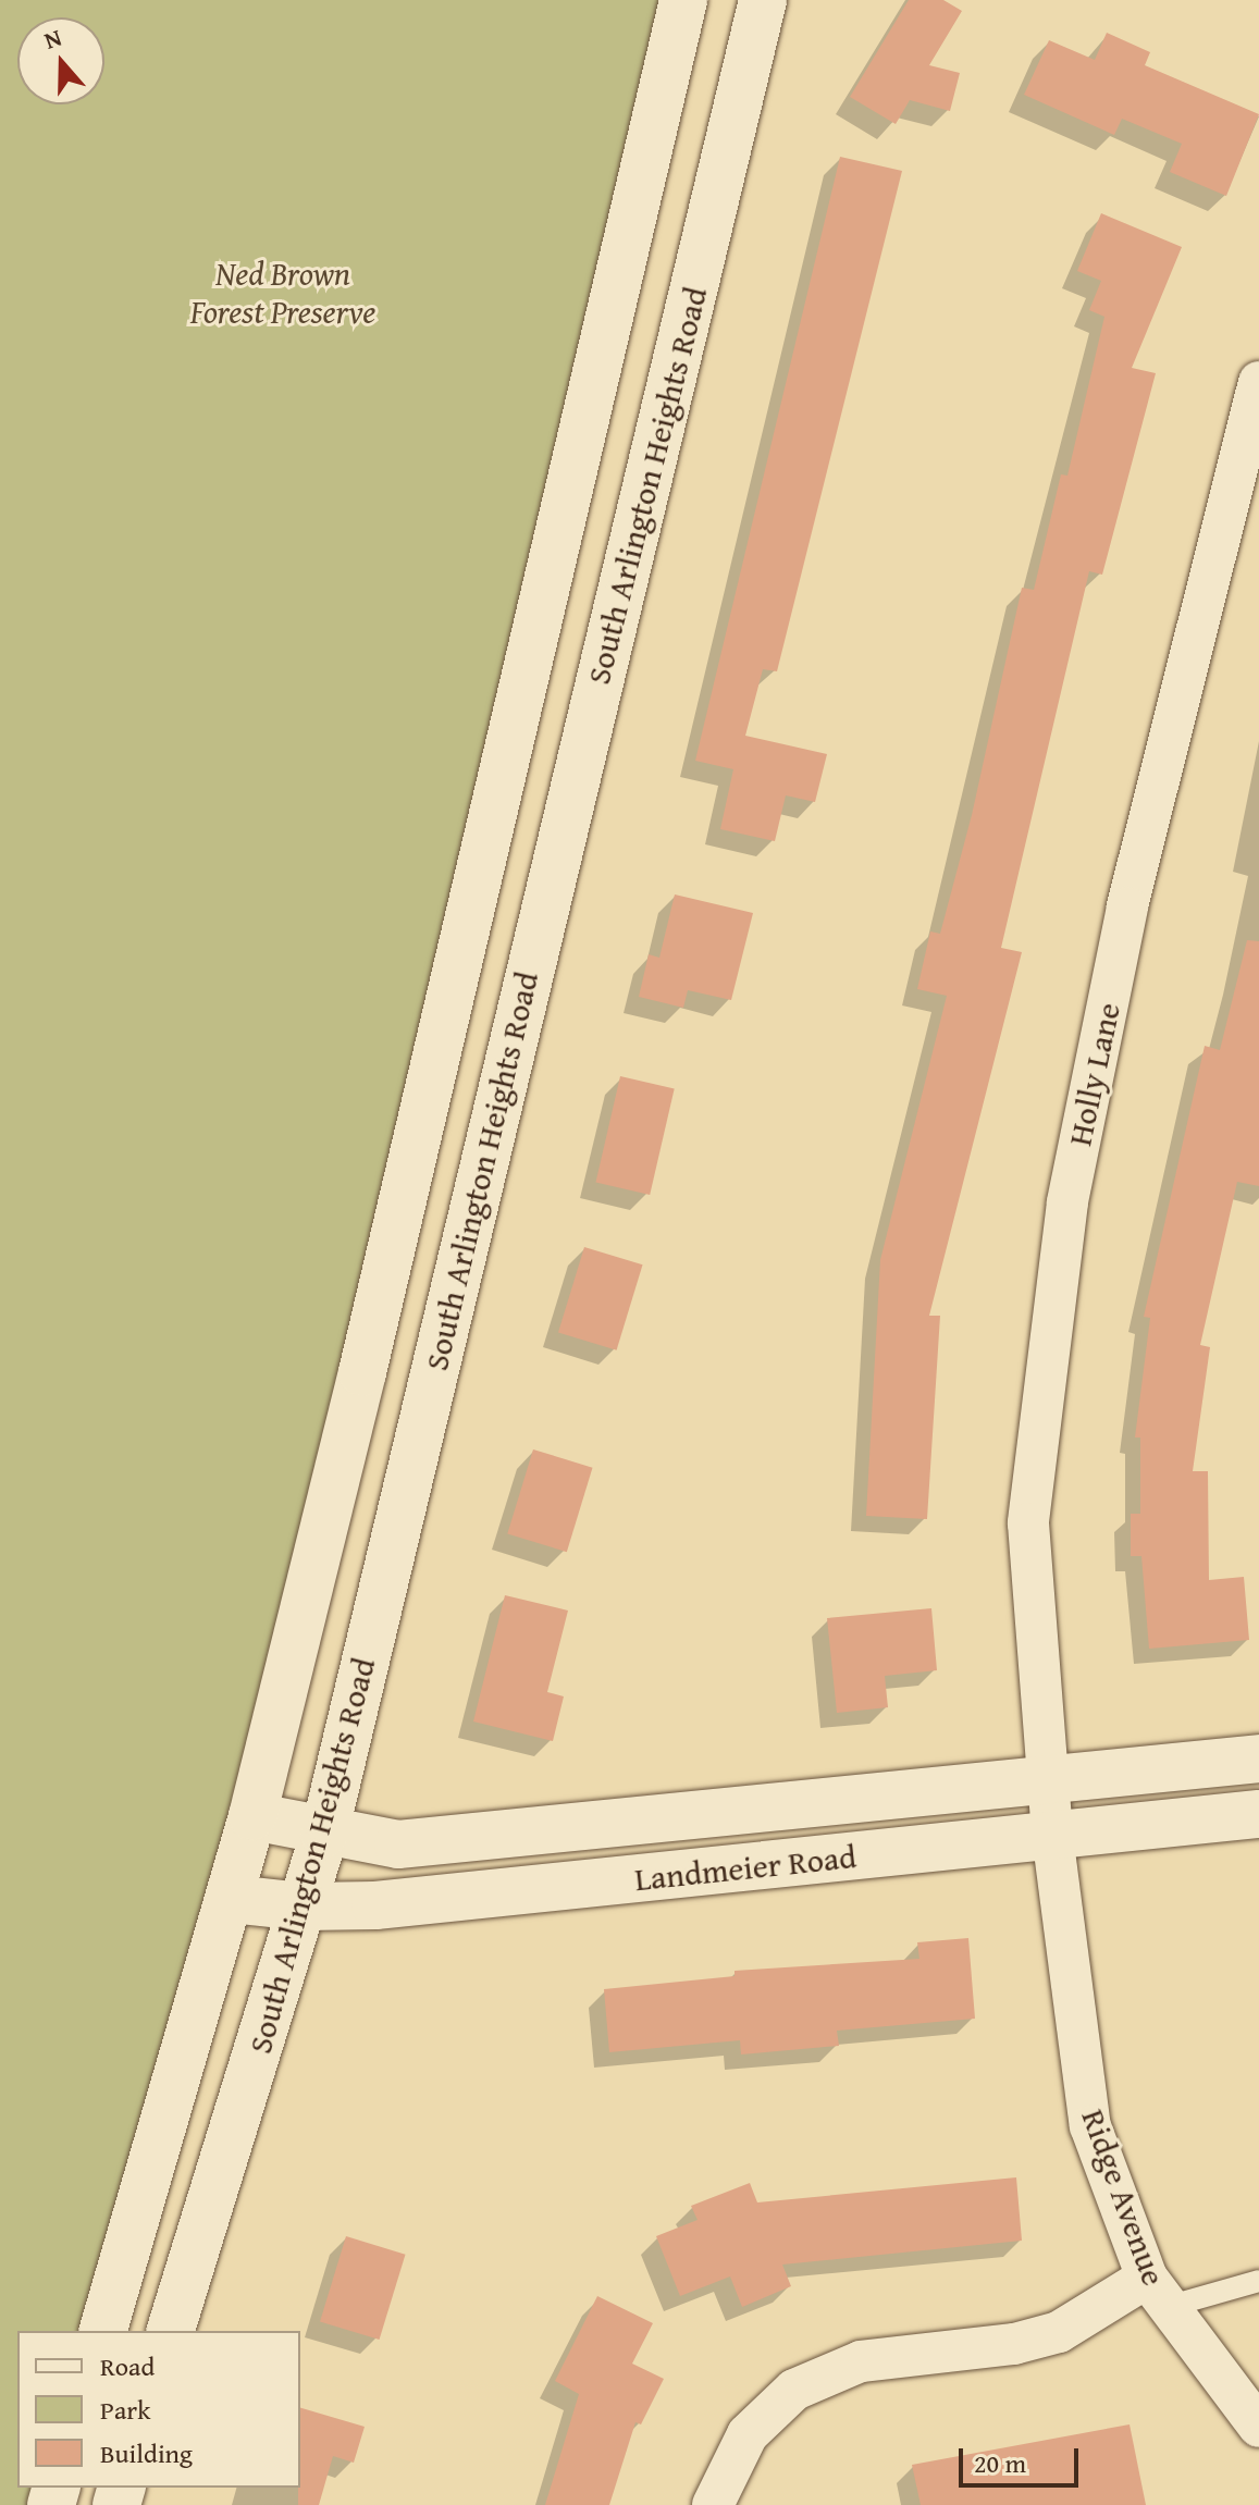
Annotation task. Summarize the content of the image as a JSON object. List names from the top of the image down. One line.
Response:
{"streets":{"main road":["South Arlington Heights Road","Landmeier Road"],"street":["Holly Lane","Ridge Avenue"]},"crossings":[["South Arlington Heights Road","Landmeier Road"],["Holly Lane","Landmeier Road"],["Holly Lane","Ridge Avenue"],["Landmeier Road","Ridge Avenue"]],"parks":["Ned Brown Forest Preserve"],"legend":["Road","Park","Building"],"scale_bar":"20 m","north":"top"}
